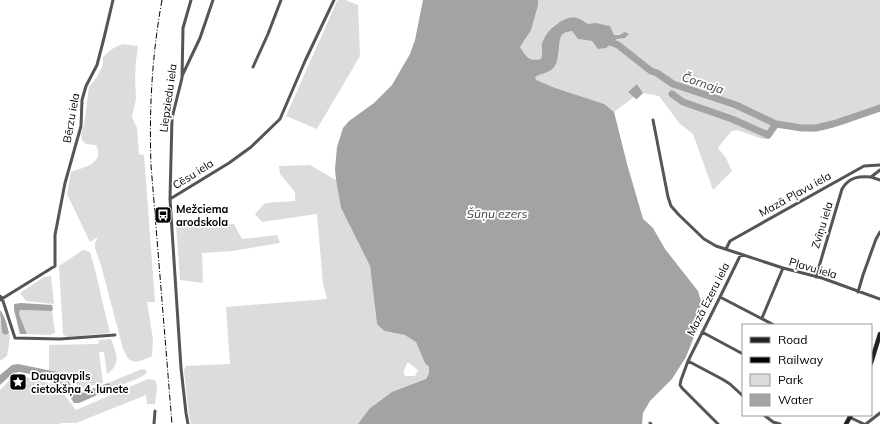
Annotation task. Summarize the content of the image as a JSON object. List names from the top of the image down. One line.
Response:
{"streets":{"street":["Liepziedu iela","Bērzu iela","Cēsu iela","Mazā Pļavu iela","Zvīņu iela","Pļavu iela","Mazā Ezeru iela"]},"crossings":[["Liepziedu iela","Cēsu iela"],["Mazā Pļavu iela","Mazā Ezeru iela"],["Zvīņu iela","Pļavu iela"],["Pļavu iela","Mazā Ezeru iela"]],"water":["Čornaja","Šūņu ezers"],"places":{"bus stop":["Mežciema arodskola"],"place":["Daugavpils cietokšņa 4. lunete"]},"legend":["Road","Railway","Park","Water"]}
